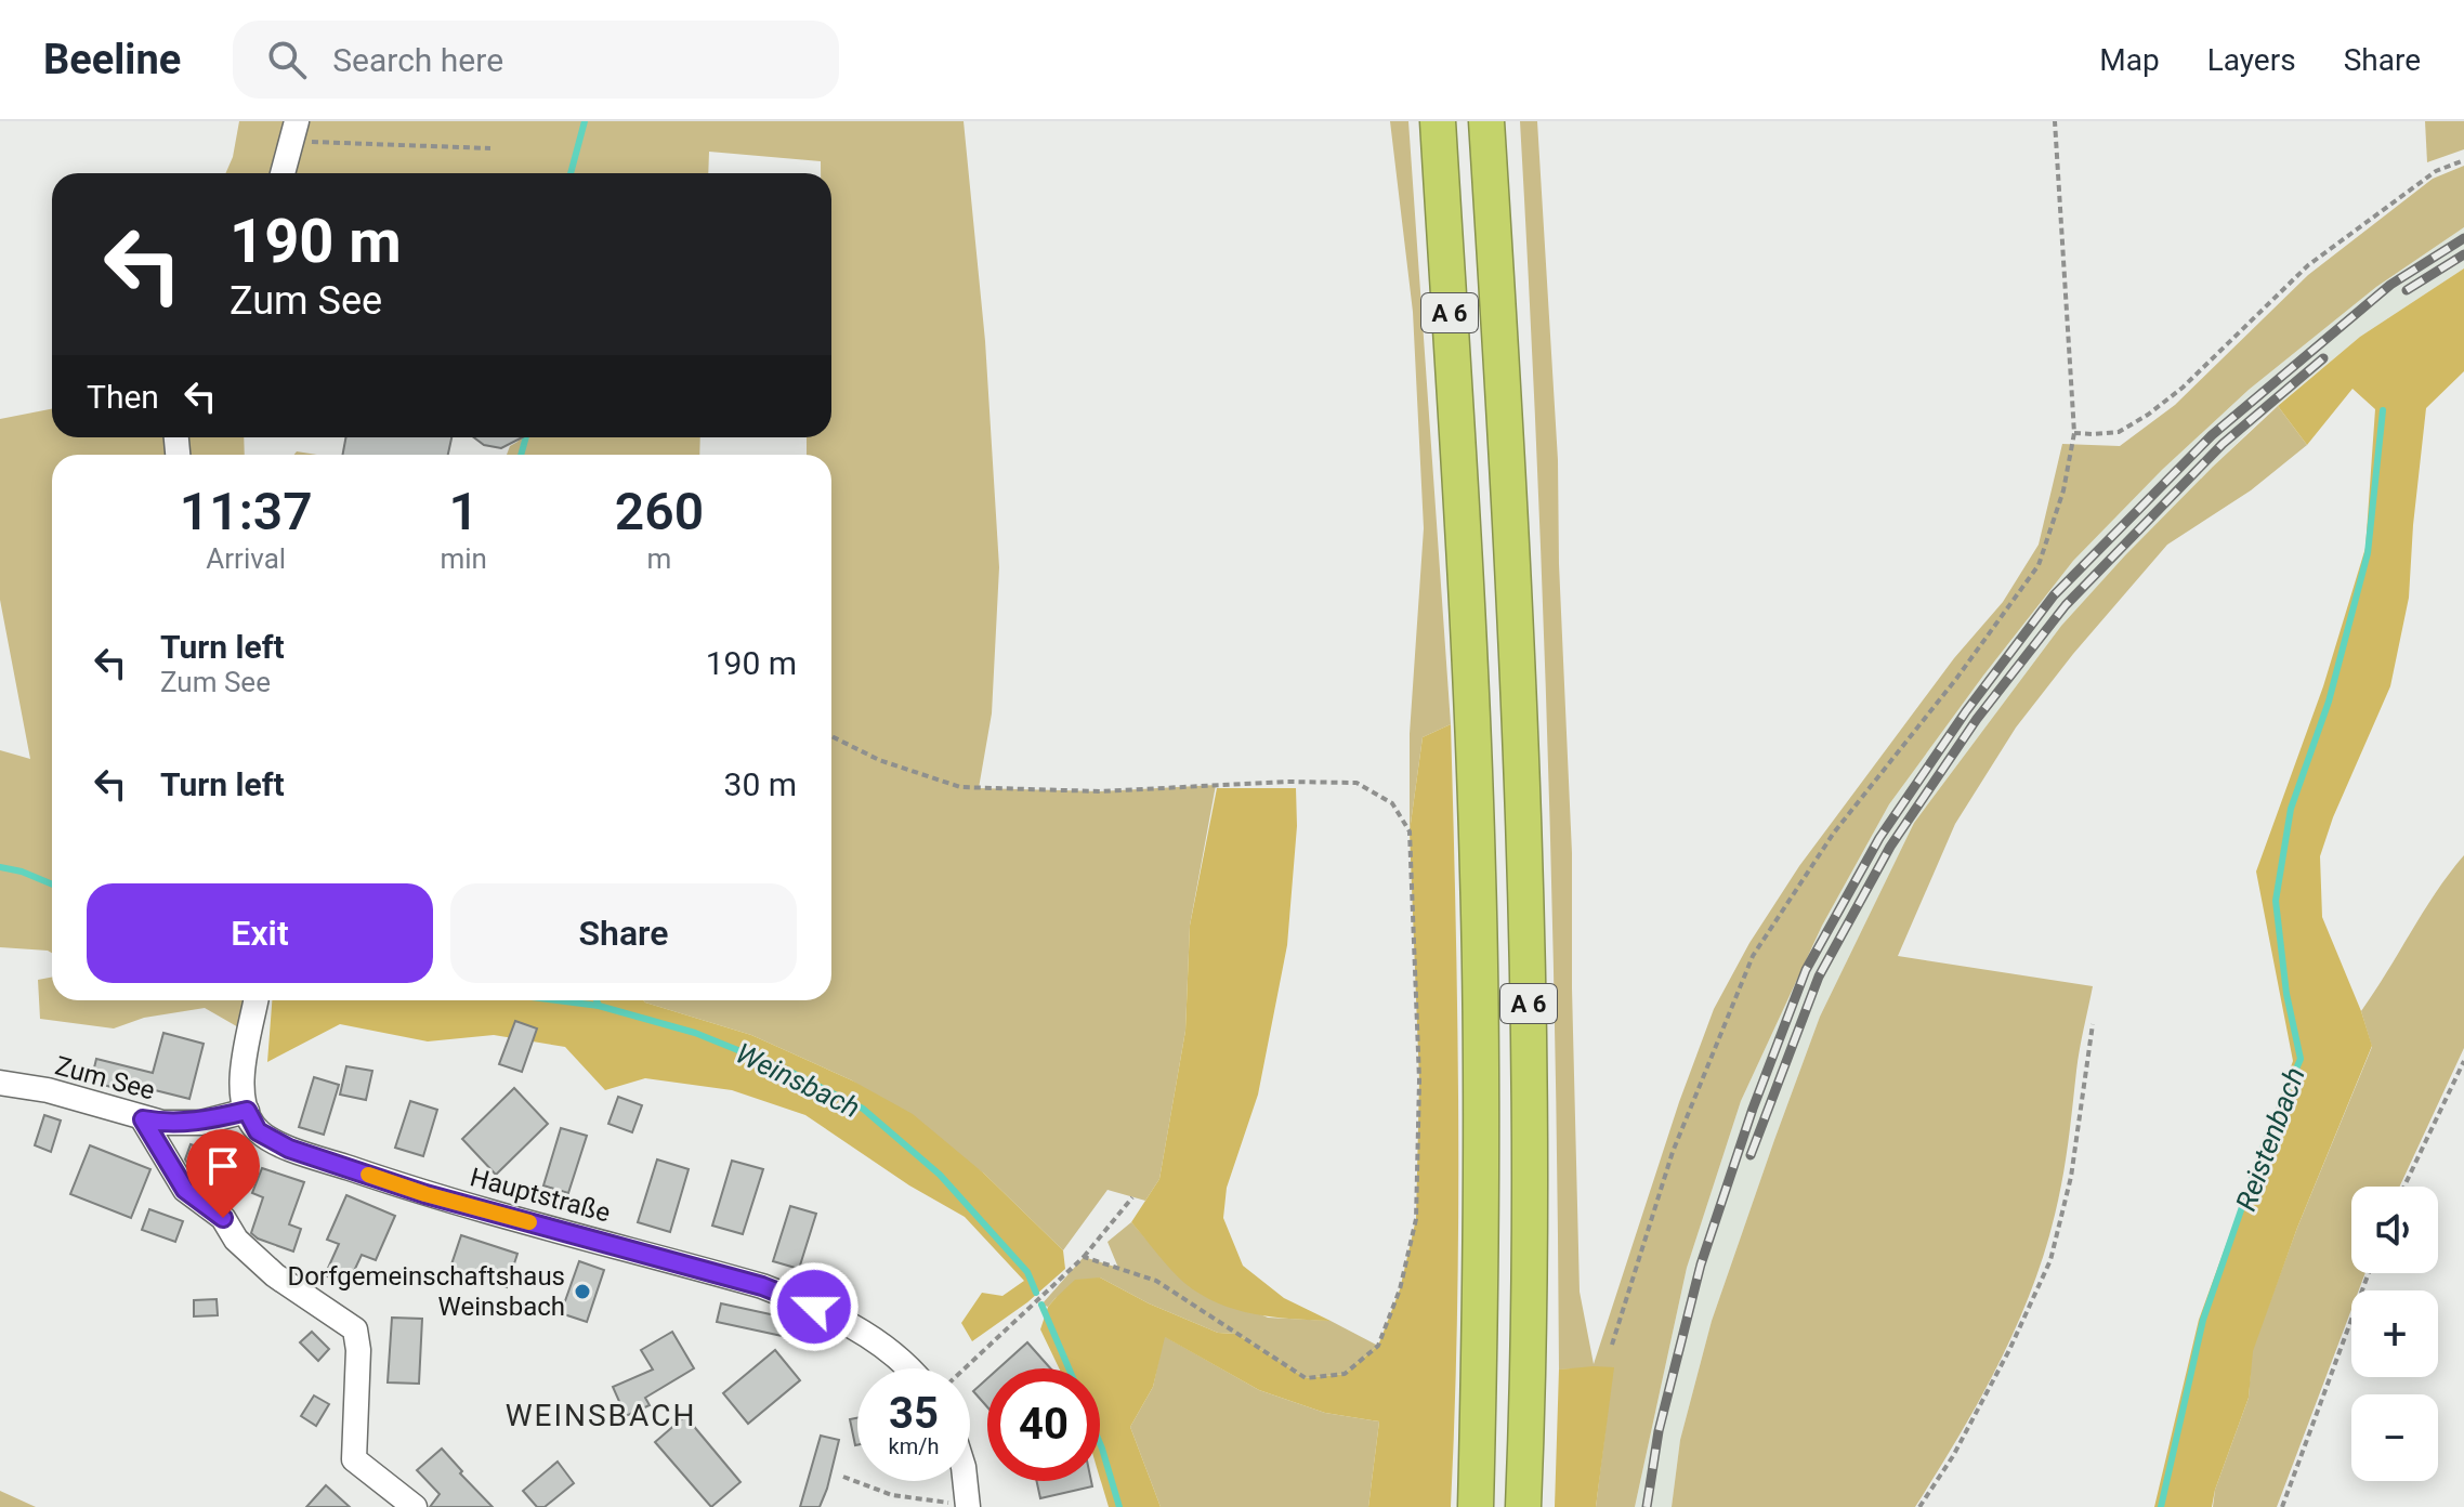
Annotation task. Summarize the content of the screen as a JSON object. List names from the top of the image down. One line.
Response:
{"streets":{"highway":["A 6"],"street":["Zum See","Hauptstraße"]},"crossings":[["Zum See","Hauptstraße"]],"districts":["WEINSBACH"],"water":["Weinsbach","Reistenbach"],"places":["Dorfgemeinschaftshaus Weinsbach"],"page":{"header":"Beeline","search":"Search here","nav":["Map","Layers","Share"],"turn":["190 m","Zum See"],"then":"Then","eta":["11:37","Arrival","1","min","260","m"],"list":[{"name":"Turn left","note":"Zum See","value":"190 m"},{"name":"Turn left","value":"30 m"}],"buttons":["Exit","Share"],"map_buttons":["+","−"],"speed":"35 km/h","limit":"40"}}
